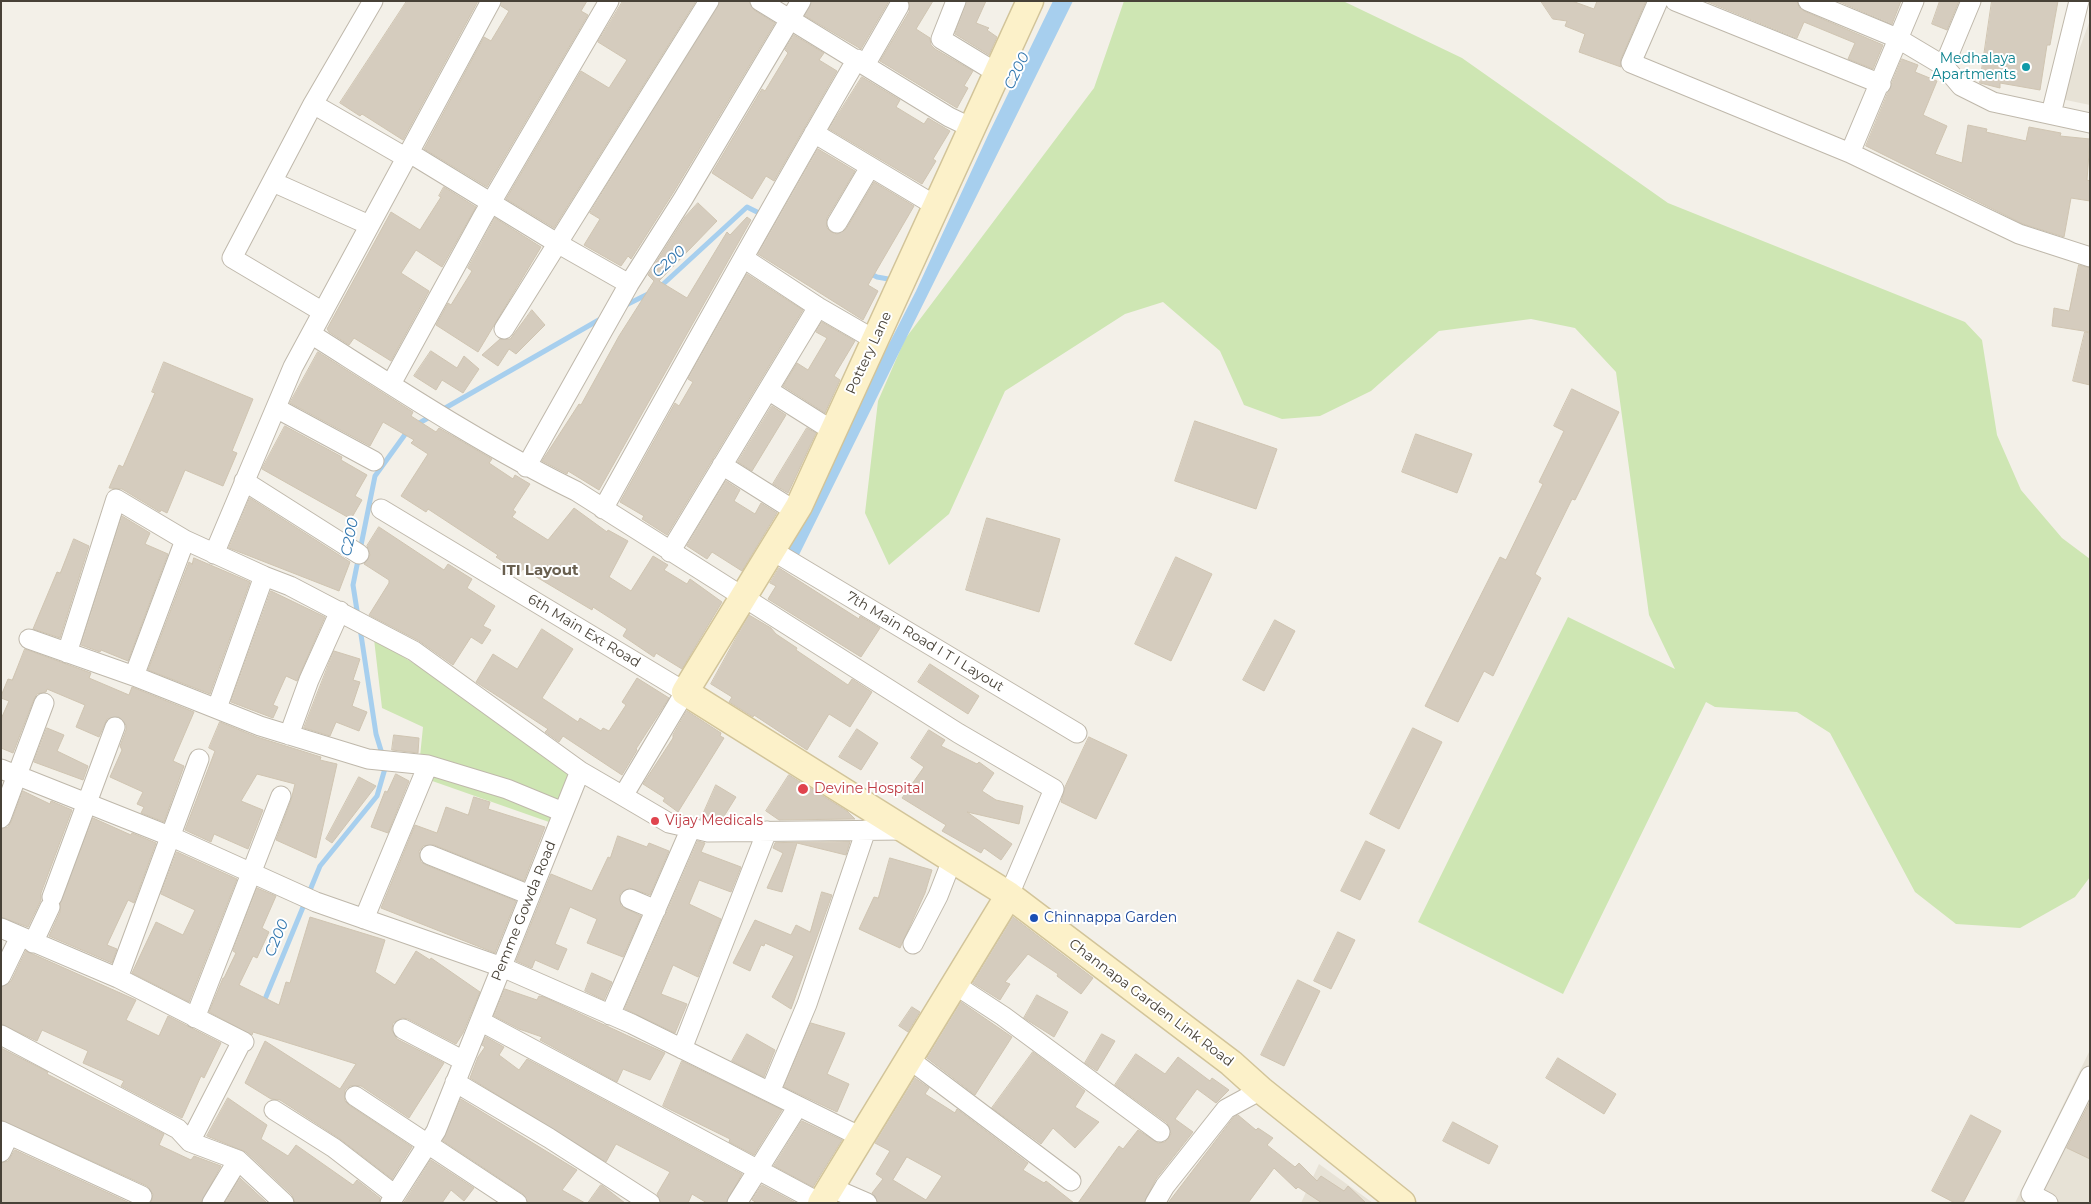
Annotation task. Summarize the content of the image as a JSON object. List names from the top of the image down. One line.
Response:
{"streets":{"street":["Pottery Lane","6th Main Ext Road","7th Main Road I T I Layout","Pemme Gowda Road","Channapa Garden Link Road"]},"crossings":[["Pottery Lane","6th Main Ext Road"],["Pottery Lane","7th Main Road I T I Layout"],["Pottery Lane","Channapa Garden Link Road"],["6th Main Ext Road","Channapa Garden Link Road"]],"districts":["ITI Layout"],"water":["C200"],"places":["Medhalaya Apartments","Devine Hospital","Vijay Medicals","Chinnappa Garden"]}
